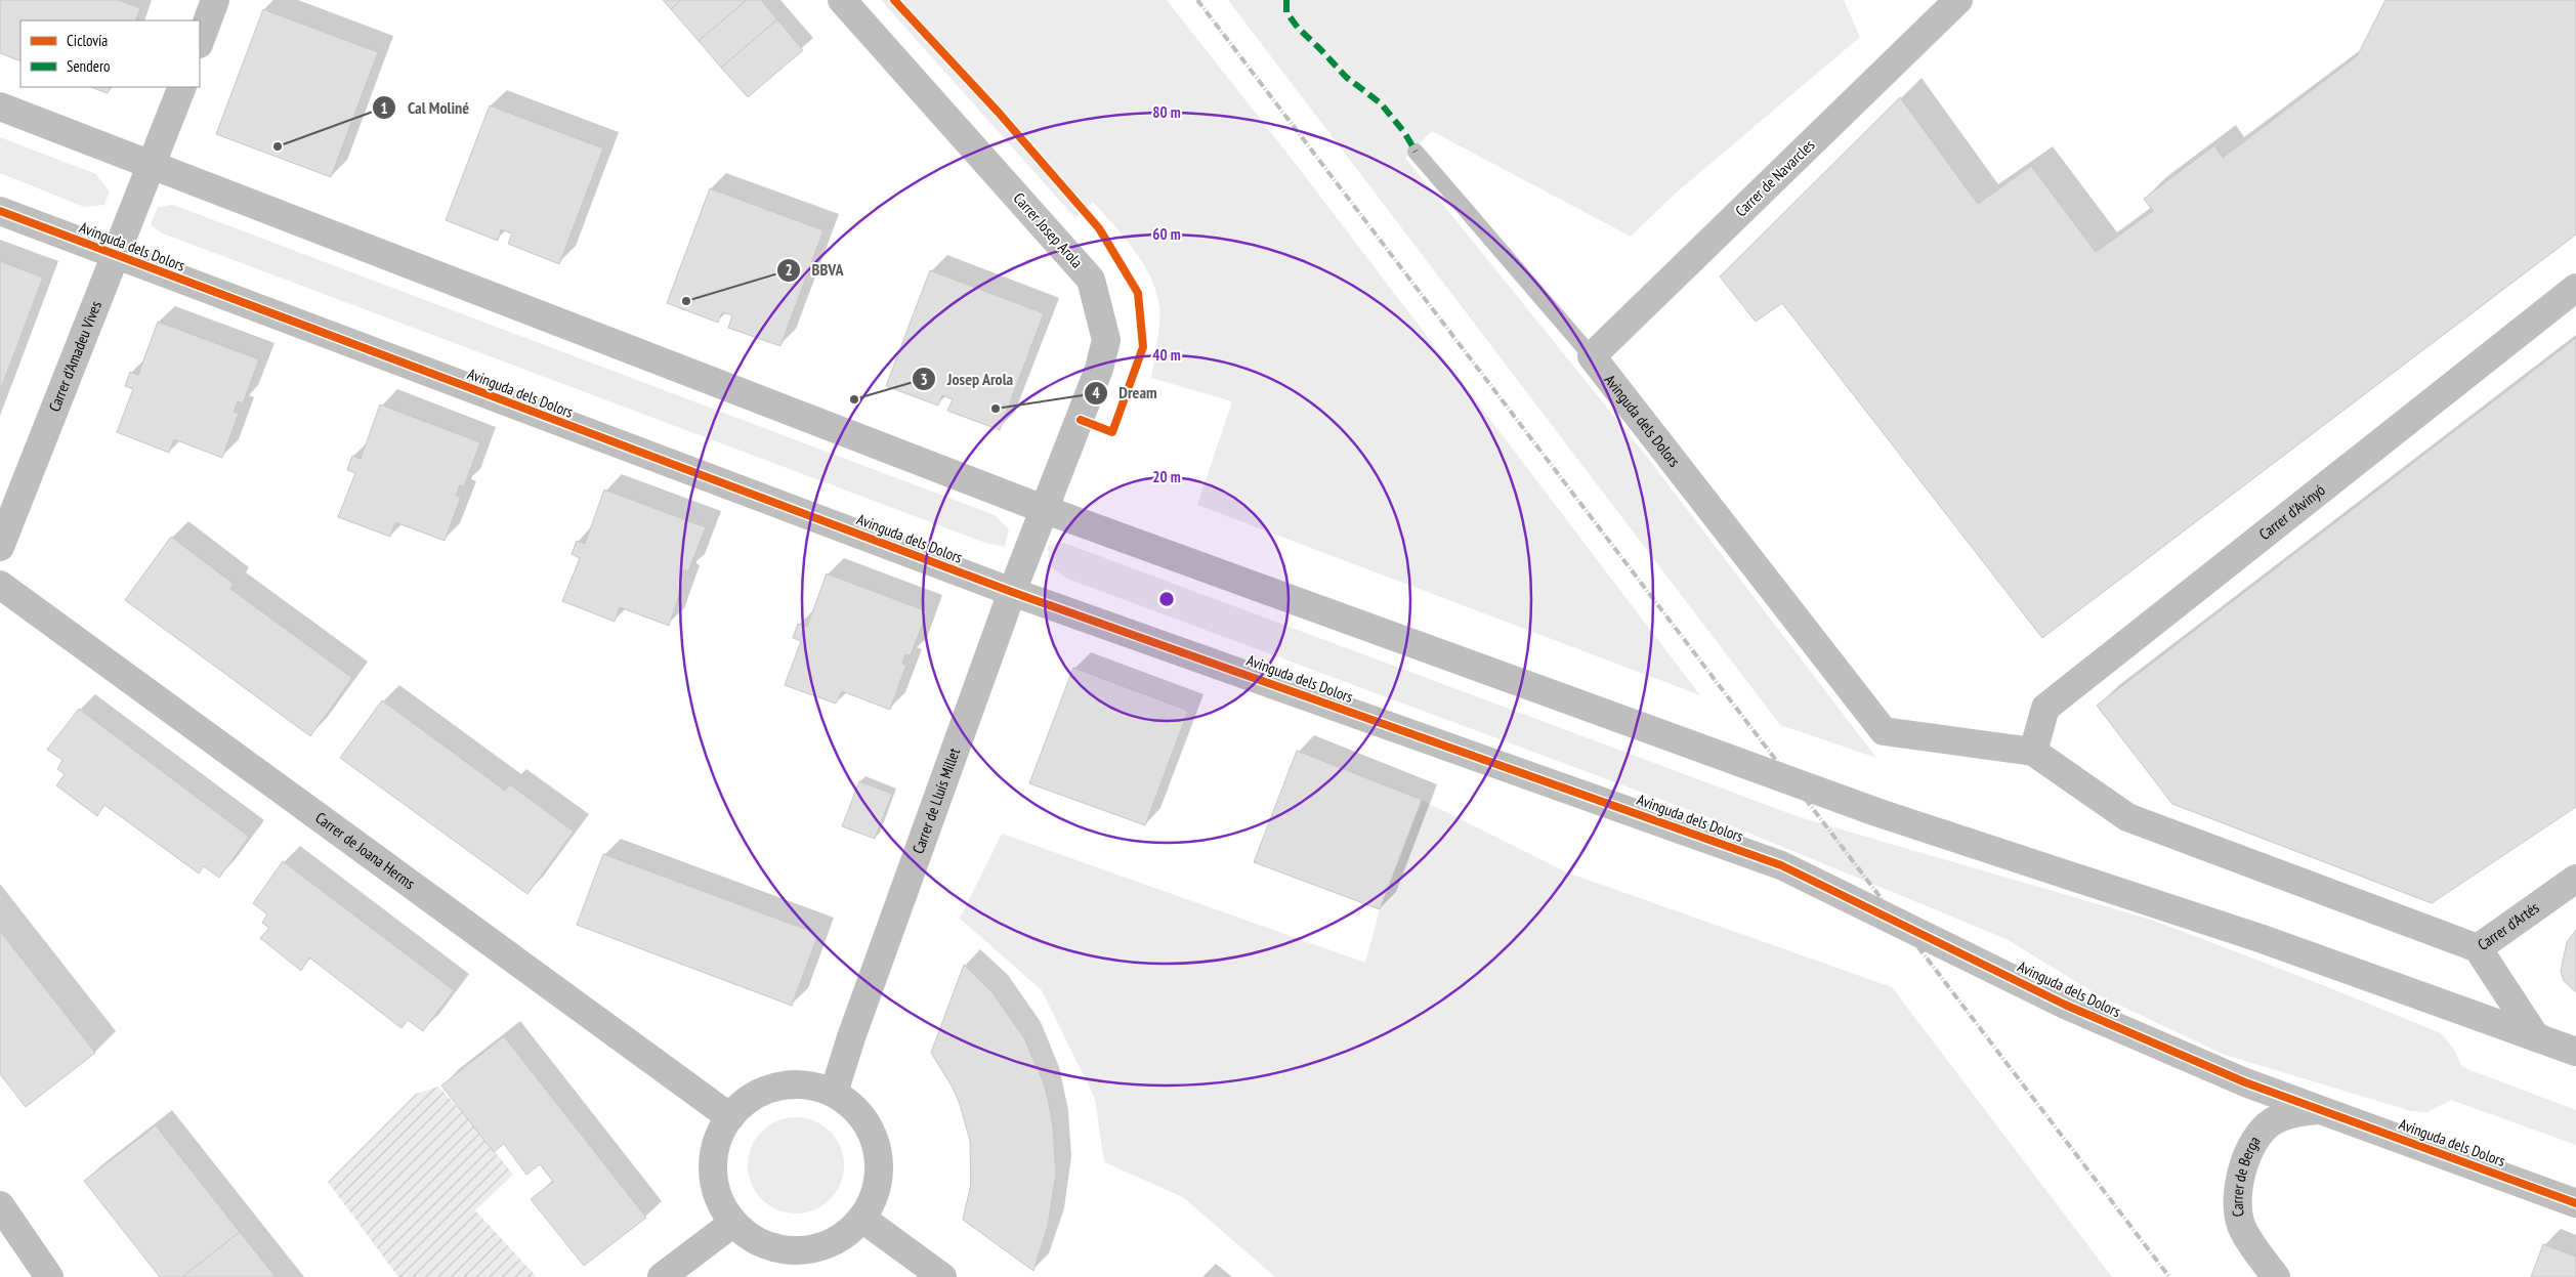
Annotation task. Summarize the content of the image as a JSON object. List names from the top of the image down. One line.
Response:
{"streets":{"street":["Carrer de Navarcles","Carrer Josep Arola","Avinguda dels Dolors","Carrer d'Amadeu Vives","Carrer d'Avinyó","Carrer de Lluís Millet","Carrer de Joana Herms","Carrer d'Artés","Carrer de Berga"]},"crossings":[["Carrer de Navarcles","Avinguda dels Dolors"],["Carrer Josep Arola","Carrer de Lluís Millet"],["Avinguda dels Dolors","Carrer d'Amadeu Vives"],["Avinguda dels Dolors","Carrer d'Avinyó"],["Avinguda dels Dolors","Carrer de Lluís Millet"],["Avinguda dels Dolors","Carrer d'Artés"],["Avinguda dels Dolors","Carrer de Berga"],["Carrer de Lluís Millet","Carrer de Joana Herms"]],"places":["Cal Moliné","BBVA","Josep Arola","Dream"],"legend":["Ciclovía","Sendero"],"rings":["80 m","60 m","40 m","20 m"]}
